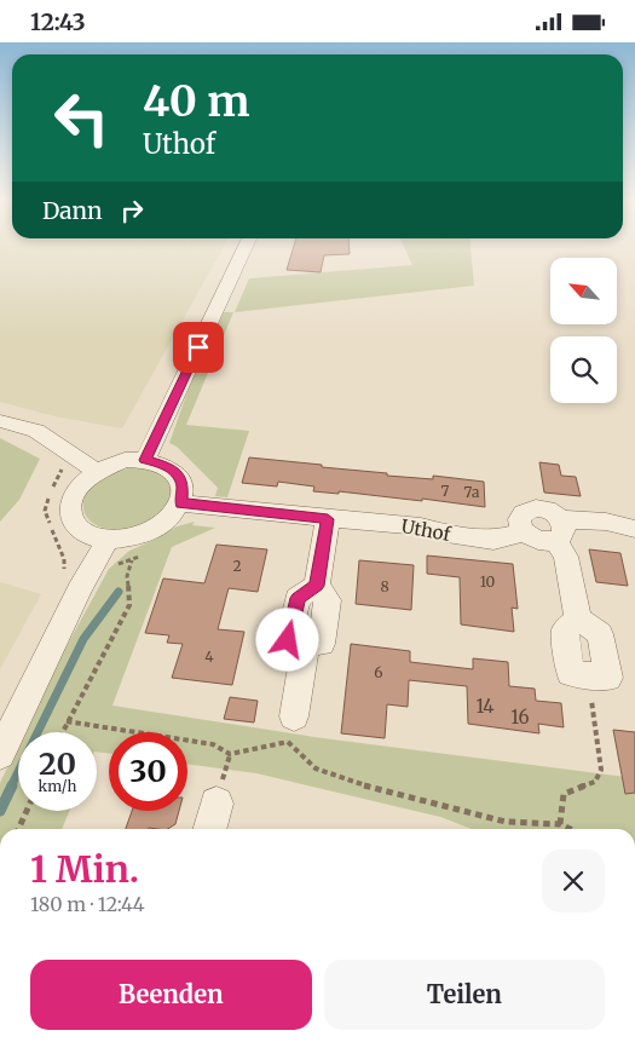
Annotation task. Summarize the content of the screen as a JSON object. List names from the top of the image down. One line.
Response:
{"streets":{"street":["Uthof"]},"house_numbers":["7","7a","2","10","8","4","6","14","16"],"north":"top left","page":{"status":"12:43","turn":["40 m","Uthof"],"then":"Dann","speed":"20 km/h","limit":"30","heading":["1 Min.","180 m · 12:44"],"buttons":["Beenden","Teilen"]}}
